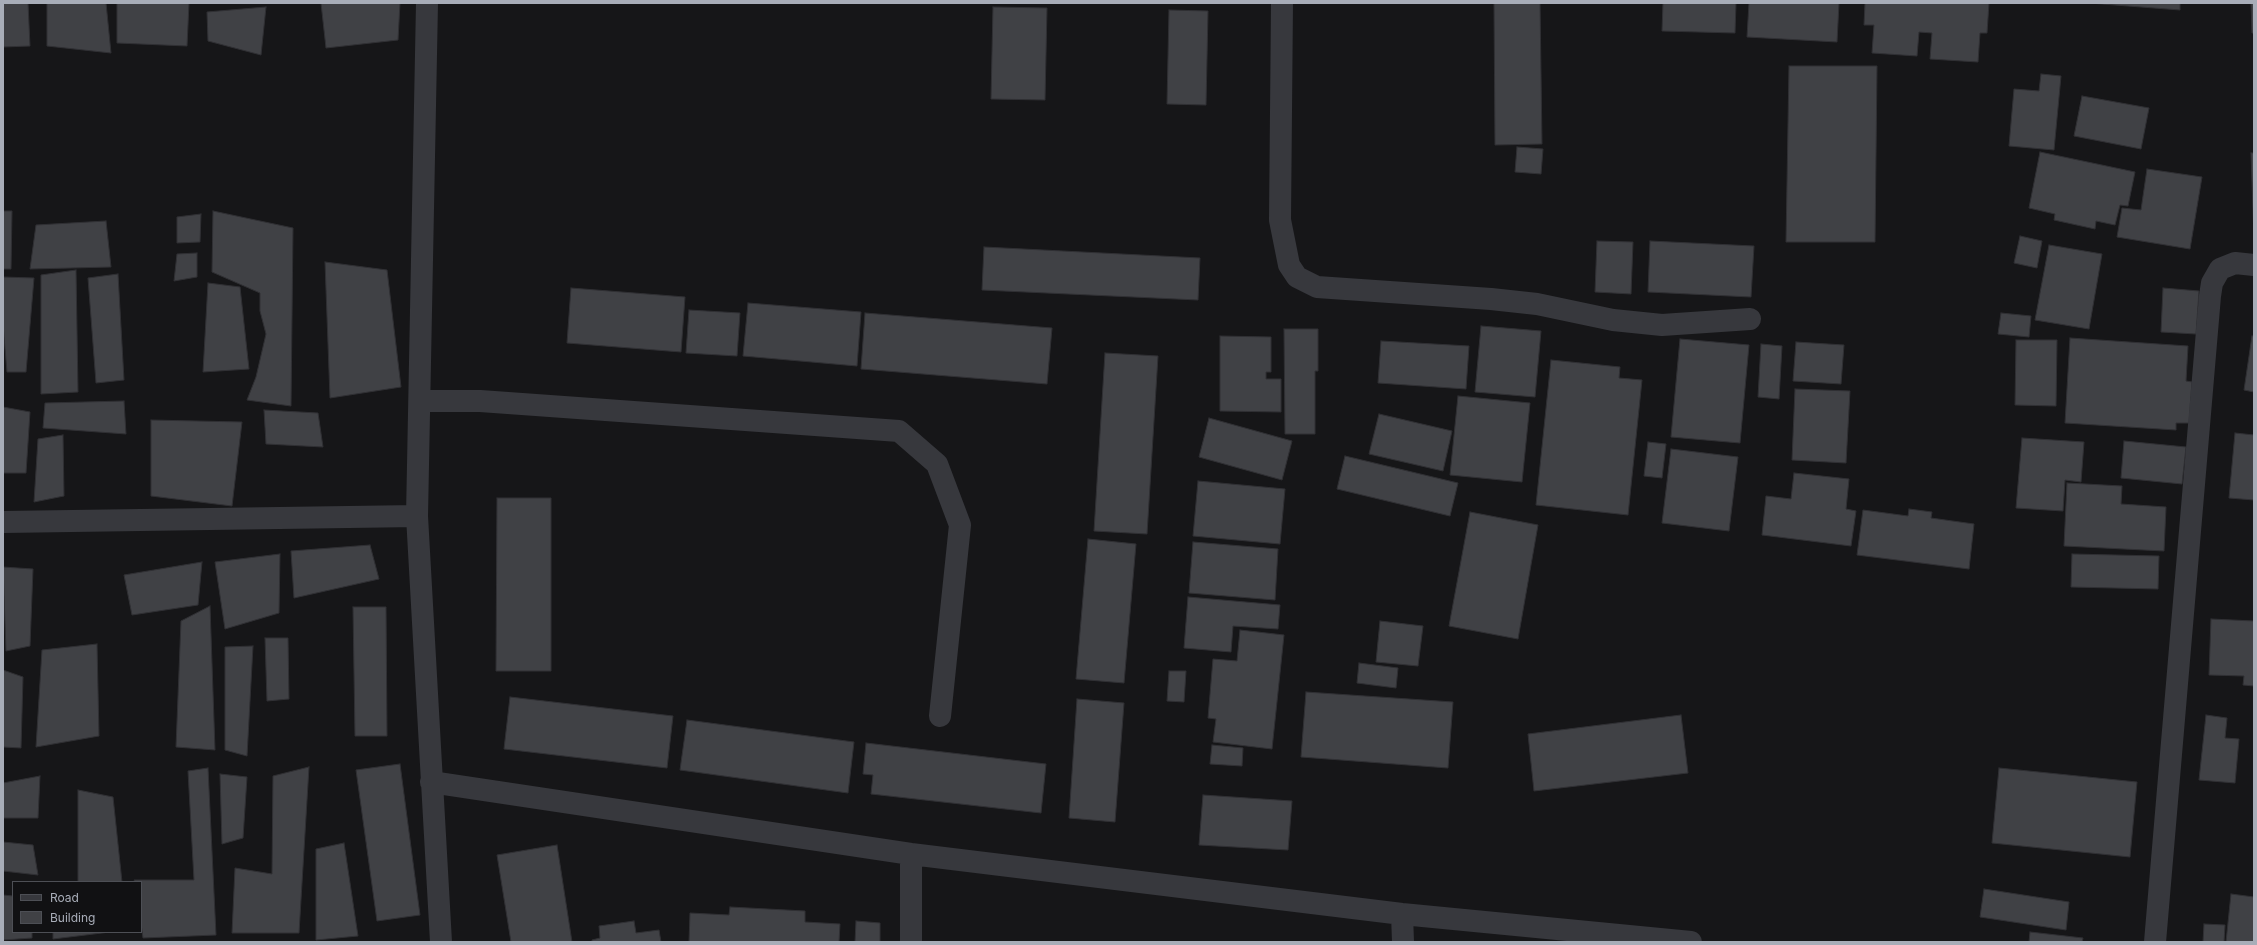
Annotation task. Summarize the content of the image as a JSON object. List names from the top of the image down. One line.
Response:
{"legend":["Road","Building"]}
